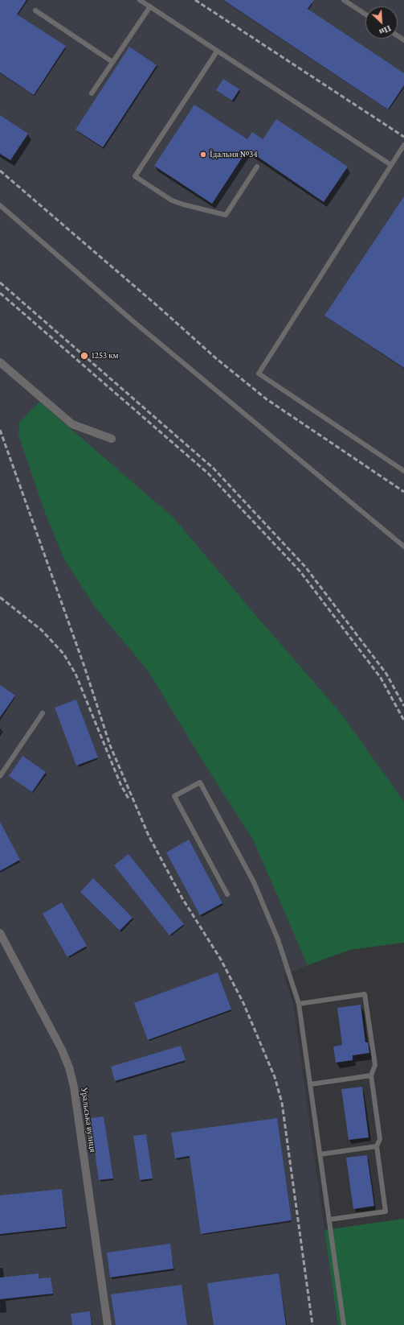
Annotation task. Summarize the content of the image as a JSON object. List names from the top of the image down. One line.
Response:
{"streets":{"street":["Уральська вулиця"]},"places":["Їдальня №34","1253 км"],"north":"bottom right"}
